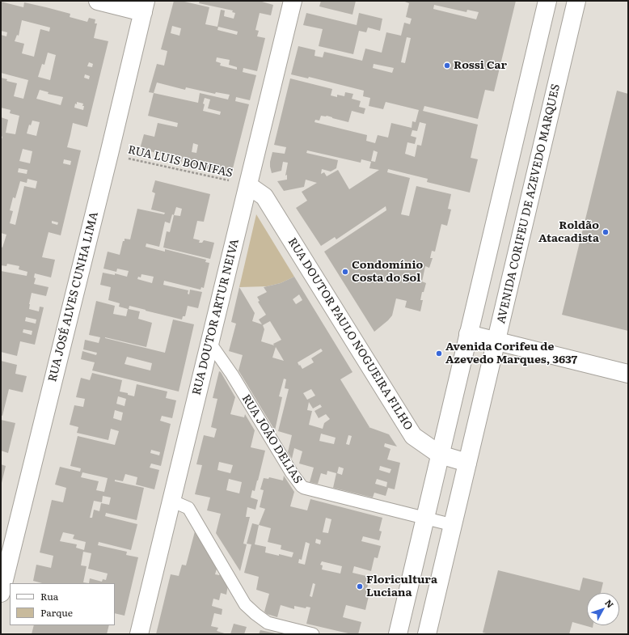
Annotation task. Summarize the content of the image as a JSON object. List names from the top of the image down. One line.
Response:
{"streets":{"street":["AVENIDA CORIFEU DE AZEVEDO MARQUES","RUA JOSÉ ALVES CUNHA LIMA","RUA DOUTOR ARTUR NEIVA","RUA DOUTOR PAULO NOGUEIRA FILHO"],"lane":["RUA JOÃO DELIAS"],"path":["RUA LUIS BONIFAS"]},"crossings":[["RUA LUIS BONIFAS","RUA JOSÉ ALVES CUNHA LIMA"],["RUA LUIS BONIFAS","RUA DOUTOR ARTUR NEIVA"],["RUA LUIS BONIFAS","RUA DOUTOR PAULO NOGUEIRA FILHO"],["AVENIDA CORIFEU DE AZEVEDO MARQUES","RUA DOUTOR PAULO NOGUEIRA FILHO"],["AVENIDA CORIFEU DE AZEVEDO MARQUES","RUA JOÃO DELIAS"],["RUA DOUTOR ARTUR NEIVA","RUA DOUTOR PAULO NOGUEIRA FILHO"],["RUA DOUTOR ARTUR NEIVA","RUA JOÃO DELIAS"]],"places":["Rossi Car","Roldão Atacadista","Condomínio Costa do Sol","Avenida Corifeu de Azevedo Marques, 3637","Floricultura Luciana"],"legend":["Rua","Parque"],"north":"top right"}
